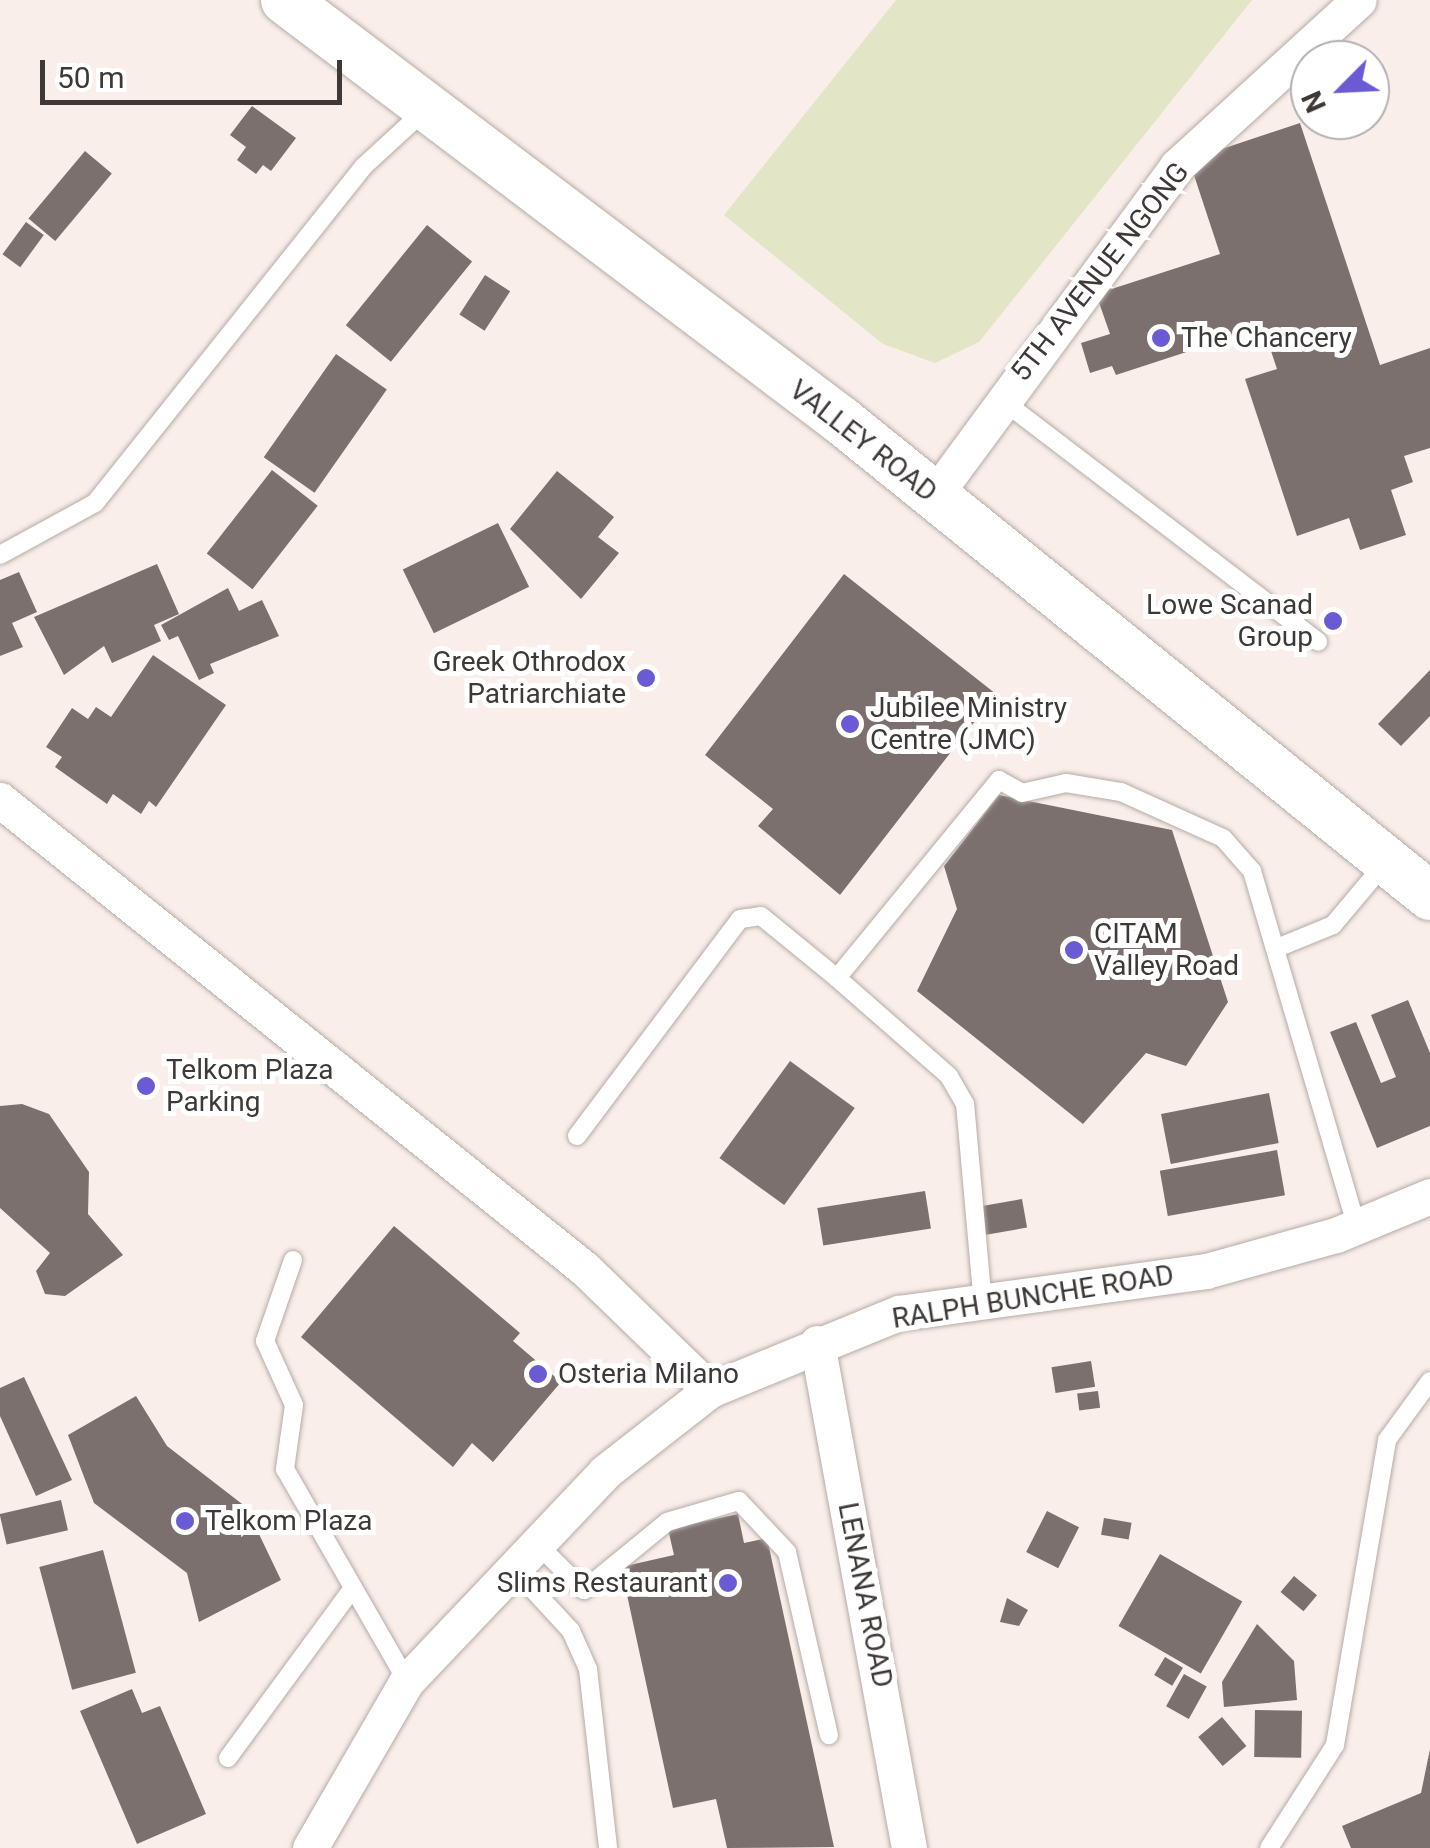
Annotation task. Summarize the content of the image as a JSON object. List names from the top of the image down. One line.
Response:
{"streets":{"main road":["VALLEY ROAD"],"street":["5TH AVENUE NGONG","RALPH BUNCHE ROAD","LENANA ROAD"]},"crossings":[["5TH AVENUE NGONG","VALLEY ROAD"],["RALPH BUNCHE ROAD","LENANA ROAD"]],"places":["The Chancery","Lowe Scanad Group","Greek Othrodox Patriarchiate","Jubilee Ministry Centre (JMC)","CITAM Valley Road","Telkom Plaza Parking","Osteria Milano","Telkom Plaza","Slims Restaurant"],"scale_bar":"50 m","north":"bottom left"}
